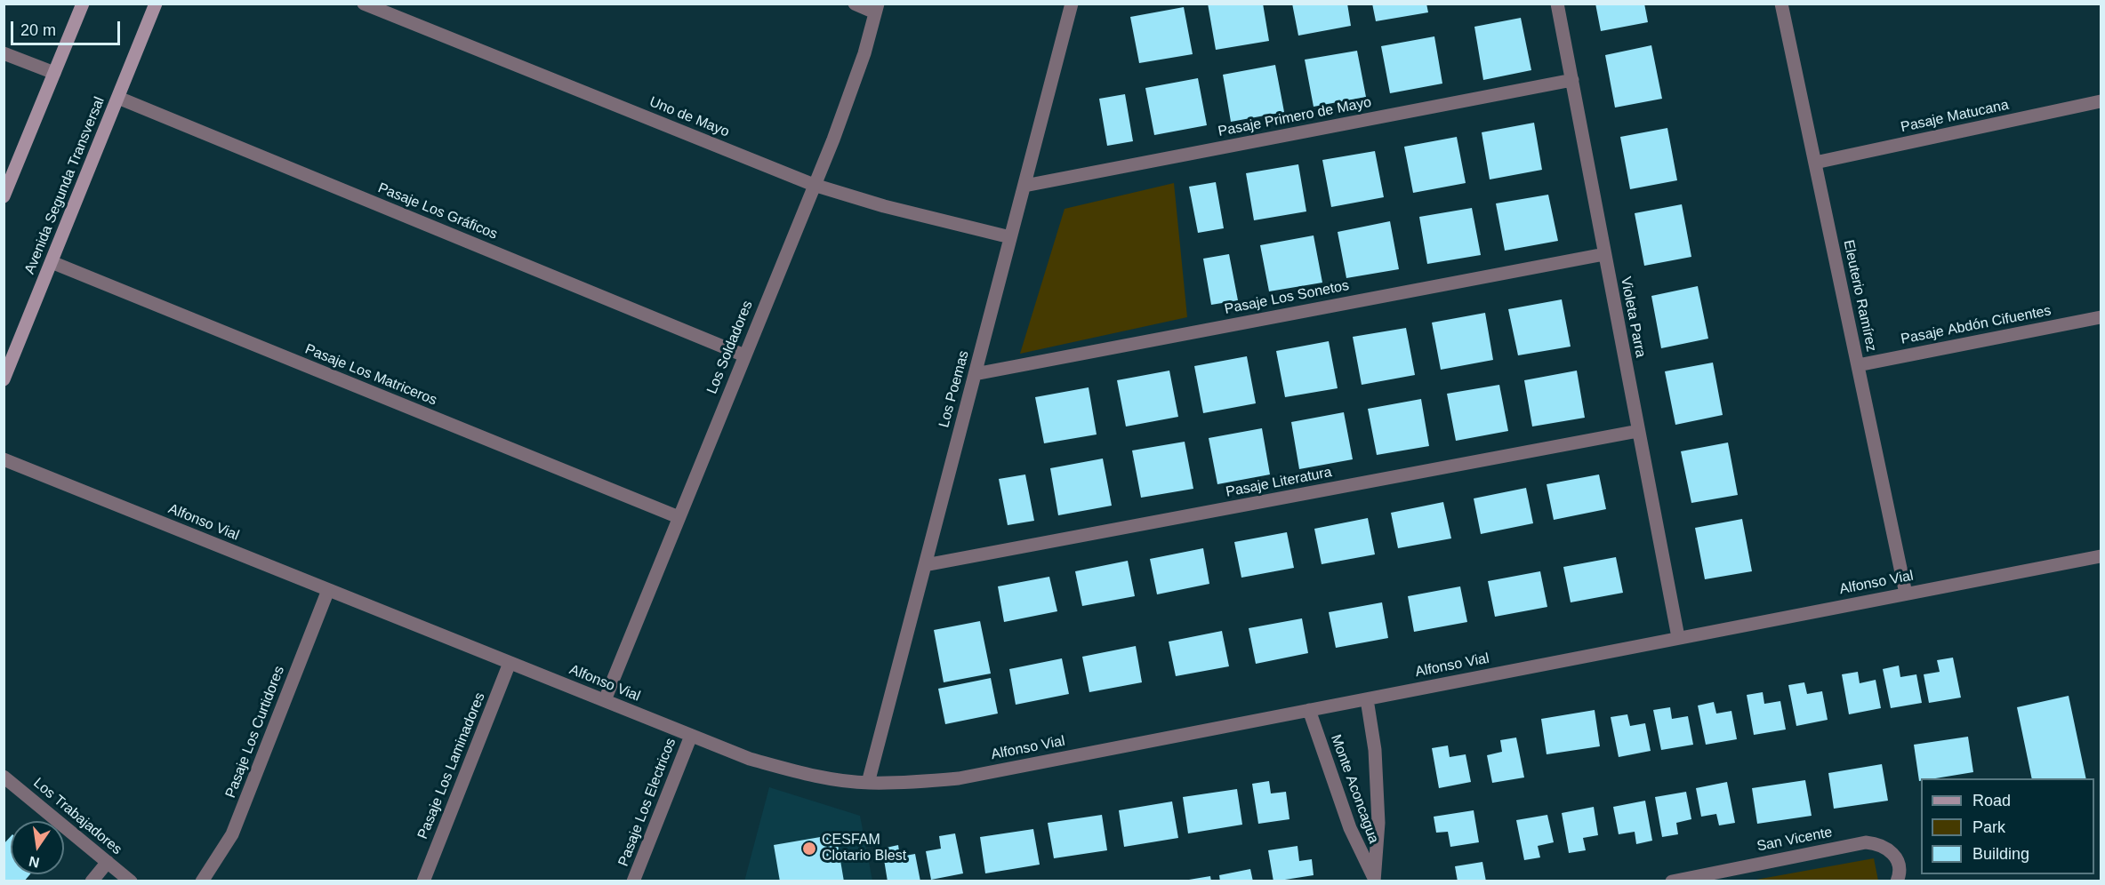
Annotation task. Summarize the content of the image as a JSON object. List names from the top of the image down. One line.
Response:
{"streets":{"main road":["Avenida Segunda Transversal"],"street":["Pasaje Matucana","Uno de Mayo","Pasaje Primero de Mayo","Pasaje Los Gráficos","Eleuterio Ramírez","Pasaje Los Sonetos","Violeta Parra","Pasaje Abdón Cifuentes","Los Soldadores","Pasaje Los Matriceros","Los Poemas","Pasaje Literatura","Alfonso Vial","Pasaje Los Curtidores","Pasaje Los Laminadores","Monte Aconcagua","Pasaje Los Electricos","Los Trabajadores","San Vicente"]},"crossings":[["Pasaje Matucana","Eleuterio Ramírez"],["Uno de Mayo","Los Soldadores"],["Uno de Mayo","Los Poemas"],["Pasaje Primero de Mayo","Violeta Parra"],["Pasaje Primero de Mayo","Los Poemas"],["Avenida Segunda Transversal","Pasaje Los Gráficos"],["Avenida Segunda Transversal","Pasaje Los Matriceros"],["Pasaje Los Gráficos","Los Soldadores"],["Eleuterio Ramírez","Pasaje Abdón Cifuentes"],["Eleuterio Ramírez","Alfonso Vial"],["Pasaje Los Sonetos","Violeta Parra"],["Pasaje Los Sonetos","Los Poemas"],["Violeta Parra","Pasaje Literatura"],["Violeta Parra","Alfonso Vial"],["Los Soldadores","Pasaje Los Matriceros"],["Los Soldadores","Alfonso Vial"],["Los Poemas","Pasaje Literatura"],["Los Poemas","Alfonso Vial"],["Alfonso Vial","Pasaje Los Curtidores"],["Alfonso Vial","Pasaje Los Laminadores"],["Alfonso Vial","Monte Aconcagua"],["Alfonso Vial","Pasaje Los Electricos"]],"places":["CESFAM Clotario Blest"],"legend":["Road","Park","Building"],"scale_bar":"20 m","north":"bottom"}
